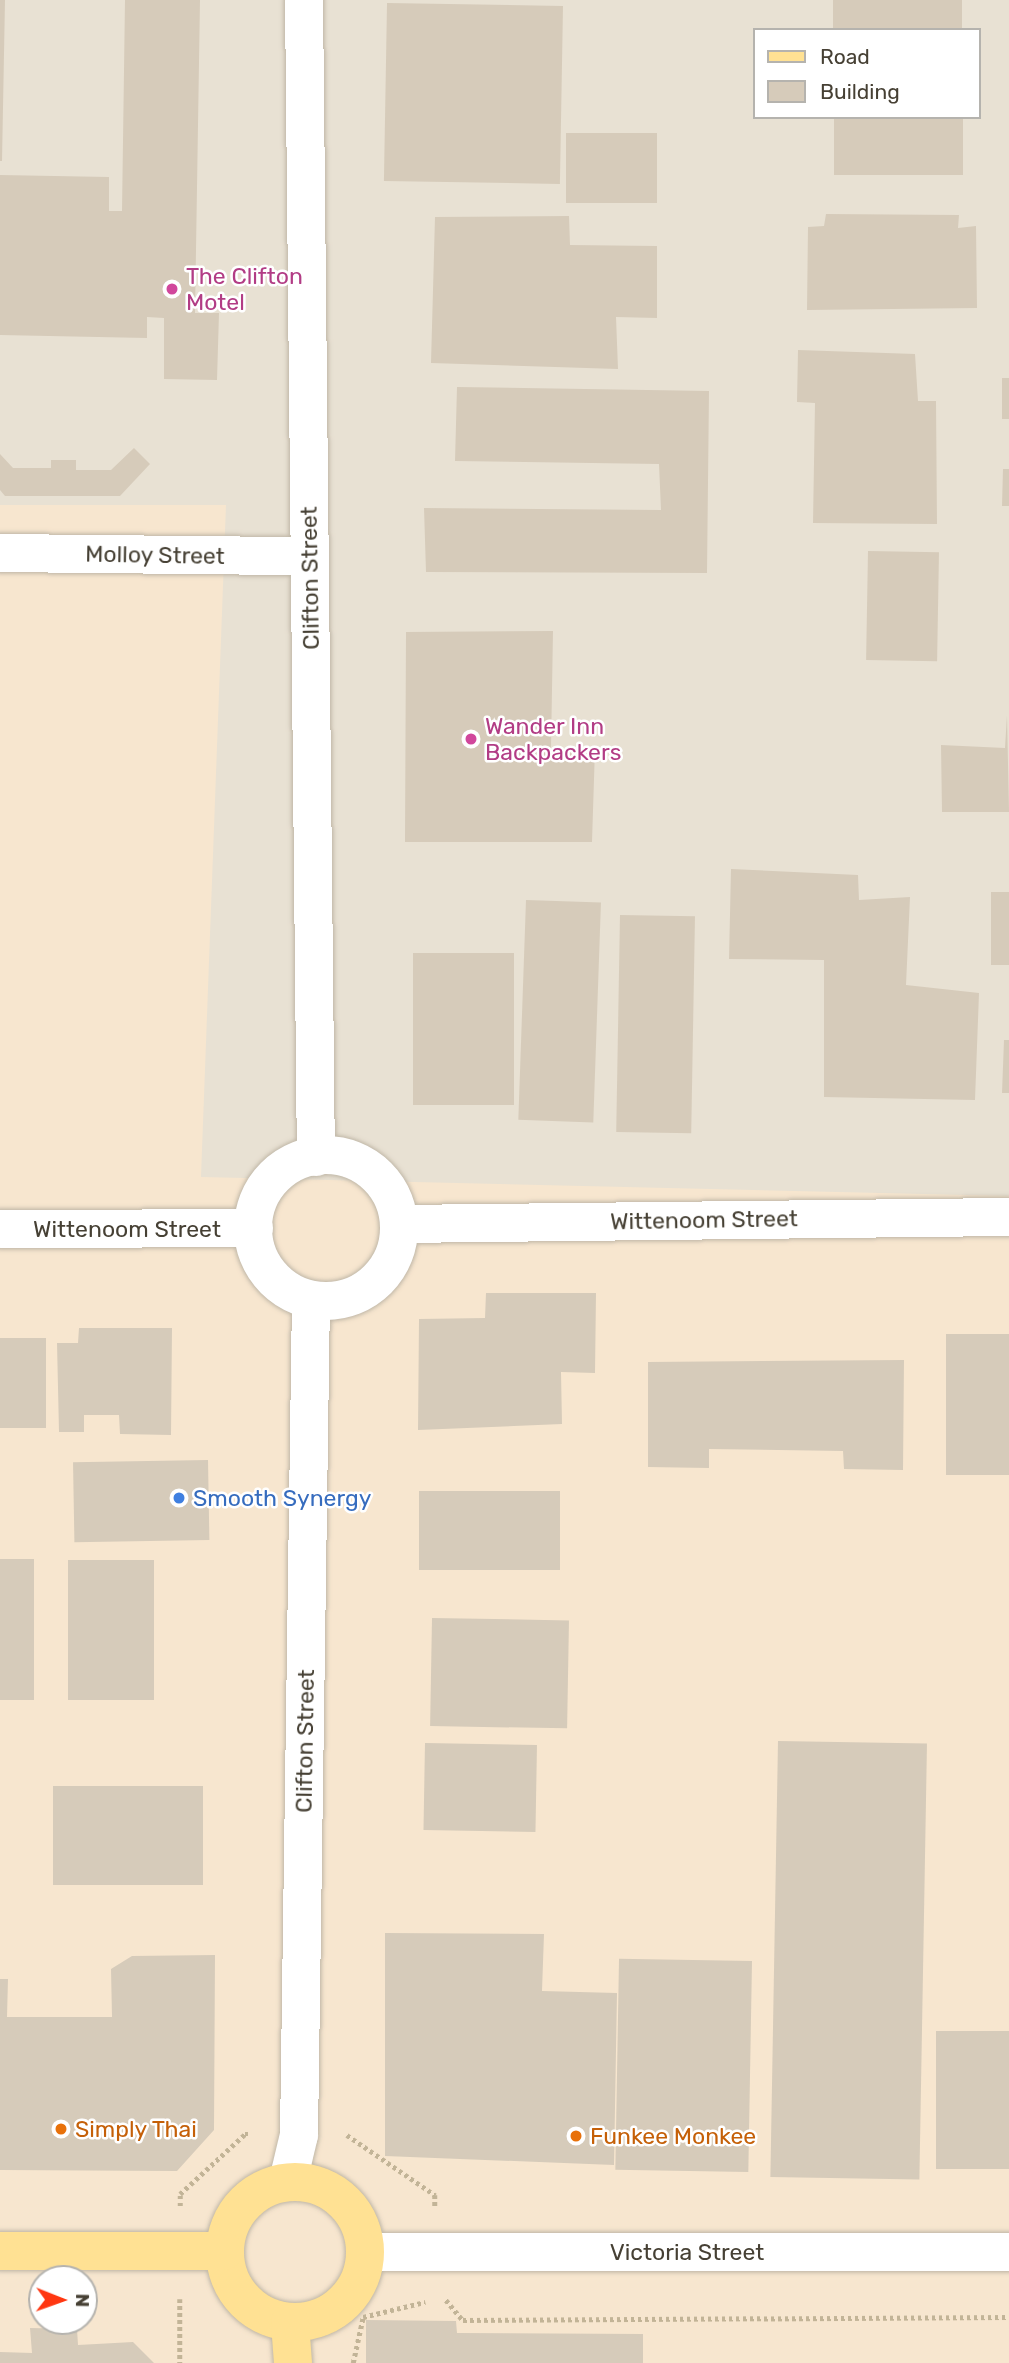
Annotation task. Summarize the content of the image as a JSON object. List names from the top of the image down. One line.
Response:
{"streets":{"street":["Molloy Street","Clifton Street","Wittenoom Street","Victoria Street"]},"crossings":[["Molloy Street","Clifton Street"],["Clifton Street","Wittenoom Street"],["Clifton Street","Victoria Street"]],"places":["The Clifton Motel","Wander Inn Backpackers","Smooth Synergy","Simply Thai","Funkee Monkee"],"legend":["Road","Building"],"north":"right"}
